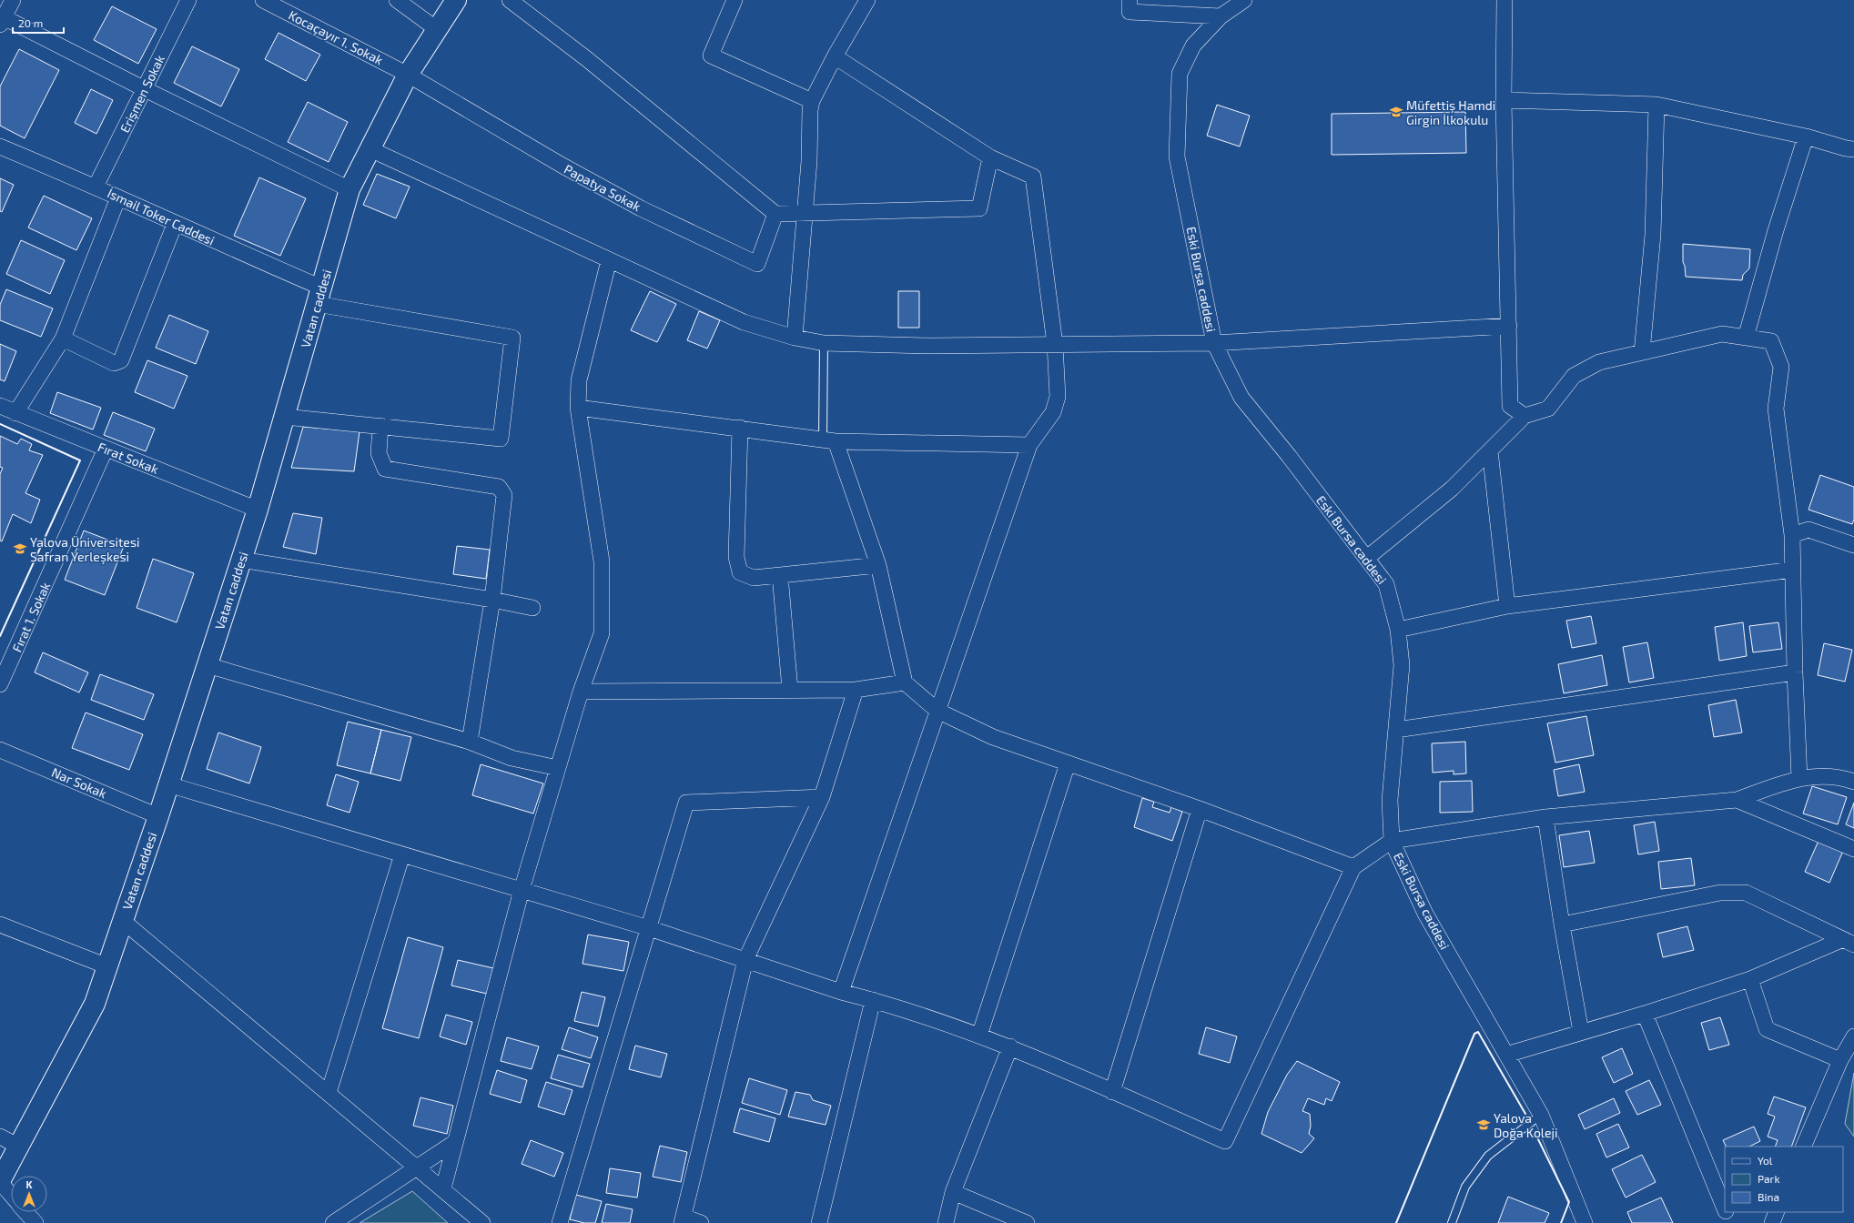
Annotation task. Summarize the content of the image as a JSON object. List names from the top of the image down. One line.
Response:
{"streets":{"street":["Kocaçayır 1. Sokak","Erişmen Sokak","Papatya Sokak","İsmail Toker Caddesi","Eski Bursa caddesi","Vatan caddesi","Fırat Sokak","Fırat 1. Sokak","Nar Sokak"]},"crossings":[["Kocaçayır 1. Sokak","Papatya Sokak"],["Kocaçayır 1. Sokak","Vatan caddesi"],["Erişmen Sokak","İsmail Toker Caddesi"],["Papatya Sokak","Vatan caddesi"],["İsmail Toker Caddesi","Vatan caddesi"],["Vatan caddesi","Fırat Sokak"],["Vatan caddesi","Nar Sokak"],["Fırat Sokak","Fırat 1. Sokak"]],"places":{"school or university":["Müfettiş Hamdi Girgin İlkokulu","Yalova Üniversitesi Safran Yerleşkesi","Yalova Doğa Koleji"]},"legend":["Yol","Park","Bina"],"scale_bar":"20 m","north":"top"}
